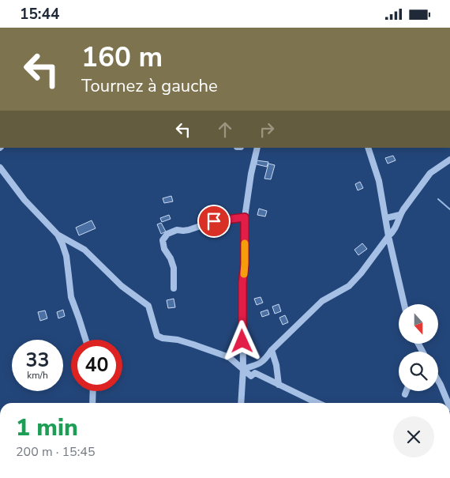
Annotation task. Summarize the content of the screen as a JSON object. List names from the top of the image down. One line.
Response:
{"north":"bottom","page":{"status":"15:44","turn":["160 m","Tournez à gauche"],"speed":"33 km/h","limit":"40","heading":["1 min","200 m · 15:45"]}}
